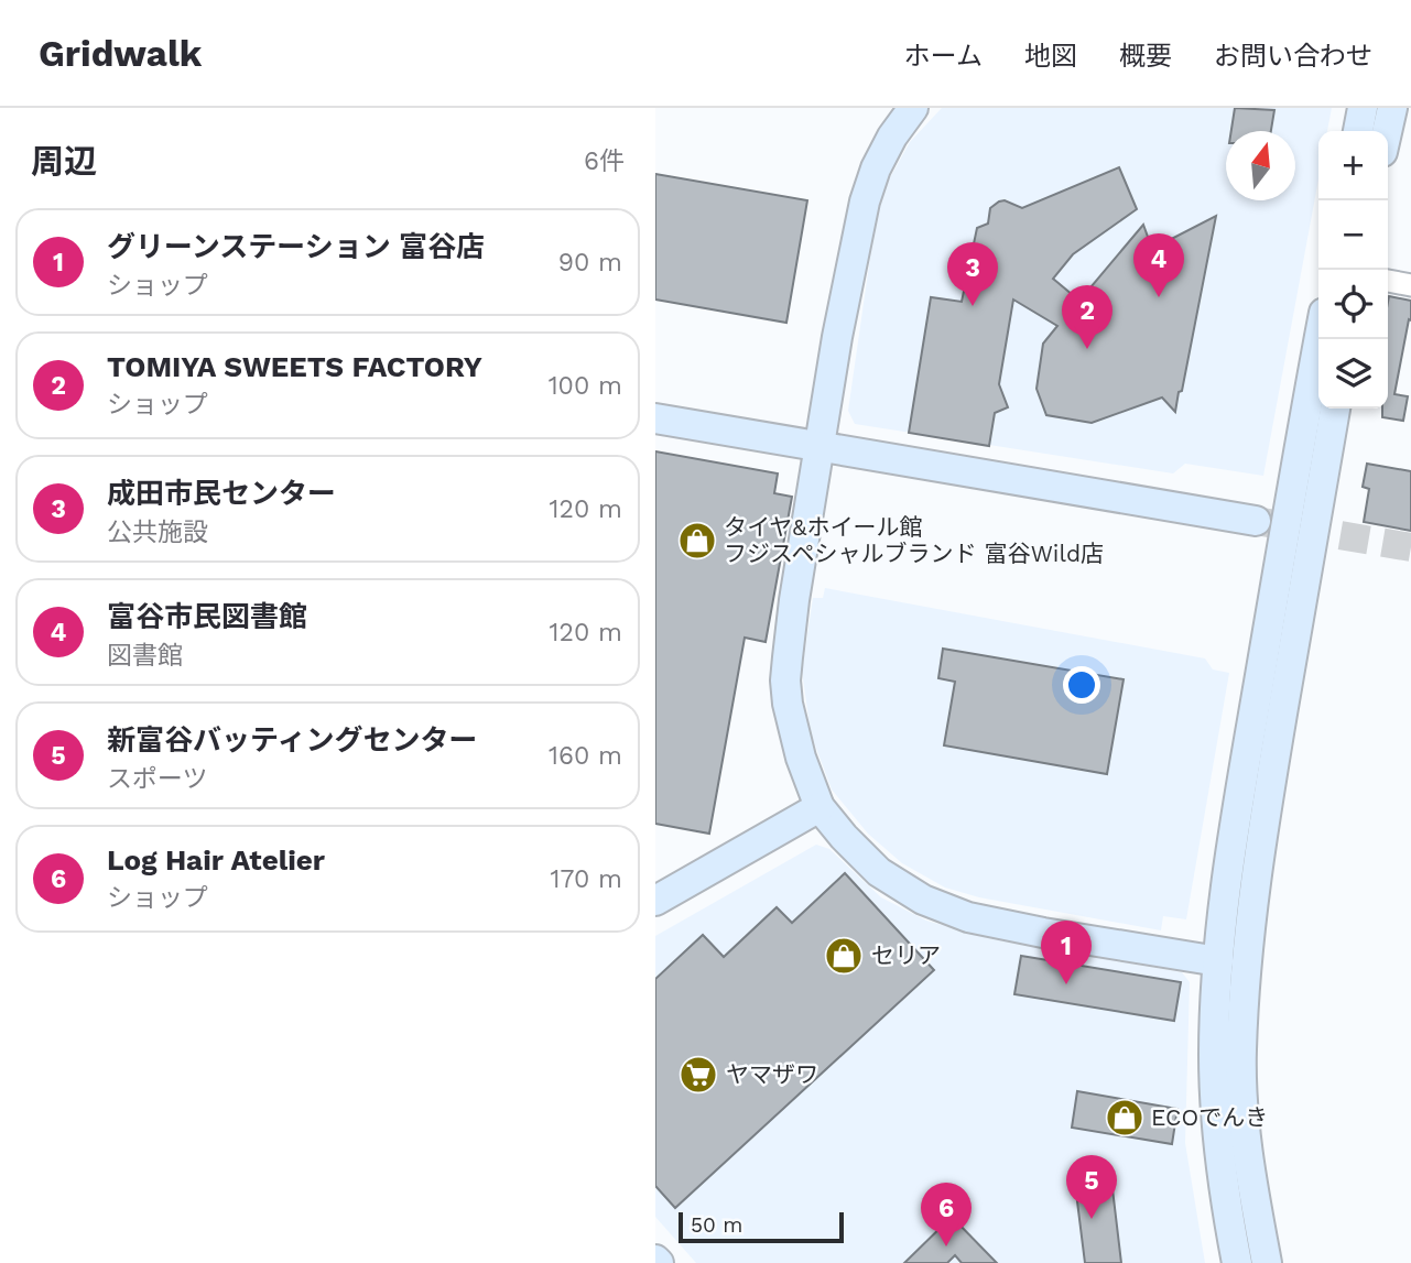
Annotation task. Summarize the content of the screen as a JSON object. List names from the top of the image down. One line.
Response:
{"places":{"shop":["タイヤ&ホイール館 フジスペシャルブランド 富谷Wild店","セリア","ECOでんき"],"supermarket":["ヤマザワ"]},"scale_bar":"50 m","north":"top","page":{"header":"Gridwalk","nav":["ホーム","地図","概要","お問い合わせ"],"heading":["周辺","6件"],"map_buttons":["+","−"],"list":[{"mark":"1","name":"グリーンステーション 富谷店","note":"ショップ","value":"90 m"},{"mark":"2","name":"TOMIYA SWEETS FACTORY","note":"ショップ","value":"100 m"},{"mark":"3","name":"成田市民センター","note":"公共施設","value":"120 m"},{"mark":"4","name":"富谷市民図書館","note":"図書館","value":"120 m"},{"mark":"5","name":"新富谷バッティングセンター","note":"スポーツ","value":"160 m"},{"mark":"6","name":"Log Hair Atelier","note":"ショップ","value":"170 m"}],"pins":["4","3","2","1","5","6"],"scale":"50 m"}}
